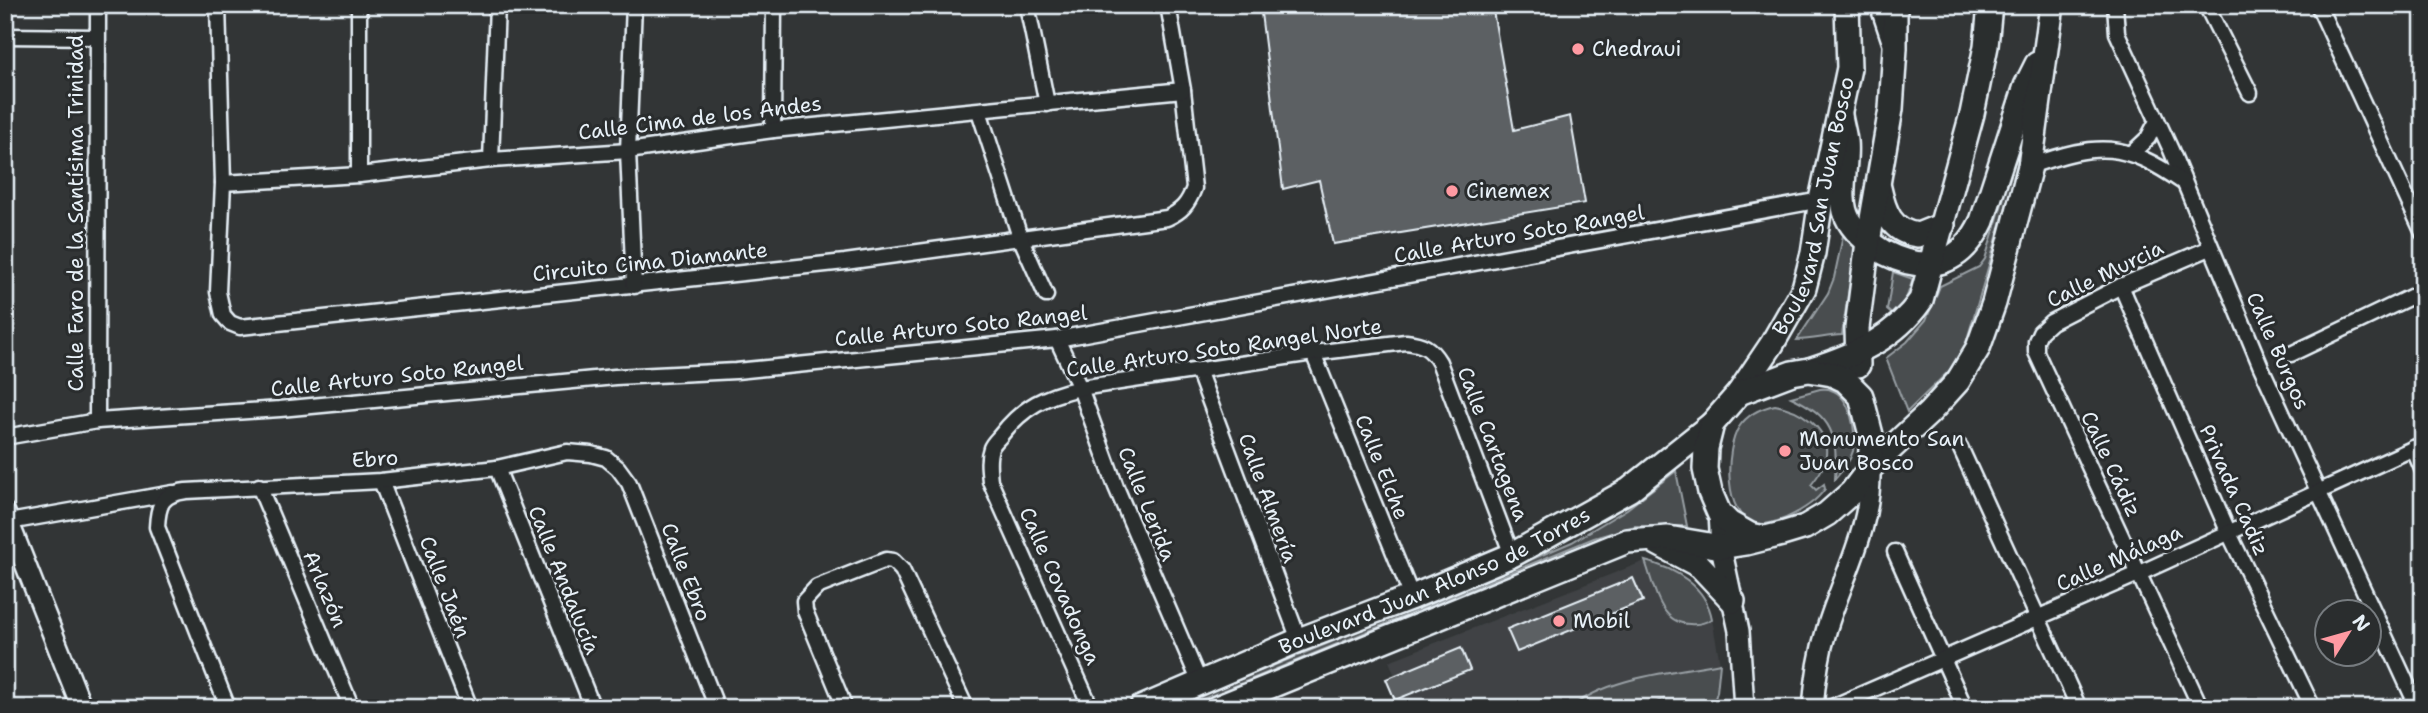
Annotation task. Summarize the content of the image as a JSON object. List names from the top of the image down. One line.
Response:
{"streets":{"main road":["Boulevard San Juan Bosco","Boulevard Juan Alonso de Torres"],"street":["Calle Cima de los Andes","Calle Faro de la Santísima Trinidad","Calle Arturo Soto Rangel","Circuito Cima Diamante","Calle Murcia","Calle Arturo Soto Rangel Norte","Calle Burgos","Calle Cartagena","Ebro","Calle Cádiz","Calle Elche","Privada Cadiz","Calle Almería","Calle Lerida","Calle Málaga","Calle Ebro","Calle Andalucía","Calle Covadonga","Calle Jaén","Arlazón"]},"crossings":[["Calle Cima de los Andes","Circuito Cima Diamante"],["Boulevard San Juan Bosco","Calle Arturo Soto Rangel"],["Boulevard San Juan Bosco","Boulevard Juan Alonso de Torres"],["Calle Faro de la Santísima Trinidad","Calle Arturo Soto Rangel"],["Calle Arturo Soto Rangel","Calle Lerida"],["Calle Murcia","Calle Burgos"],["Calle Murcia","Calle Cádiz"],["Calle Murcia","Privada Cadiz"],["Calle Arturo Soto Rangel Norte","Calle Cartagena"],["Calle Arturo Soto Rangel Norte","Calle Elche"],["Calle Arturo Soto Rangel Norte","Calle Almería"],["Calle Arturo Soto Rangel Norte","Calle Lerida"],["Calle Arturo Soto Rangel Norte","Calle Covadonga"],["Calle Burgos","Calle Málaga"],["Calle Cartagena","Boulevard Juan Alonso de Torres"],["Ebro","Calle Ebro"],["Ebro","Calle Andalucía"],["Ebro","Calle Jaén"],["Ebro","Arlazón"],["Calle Cádiz","Calle Málaga"],["Calle Elche","Boulevard Juan Alonso de Torres"],["Privada Cadiz","Calle Málaga"],["Calle Almería","Boulevard Juan Alonso de Torres"],["Calle Lerida","Boulevard Juan Alonso de Torres"]],"places":["Chedraui","Cinemex","Monumento San Juan Bosco","Mobil"],"north":"top right"}
